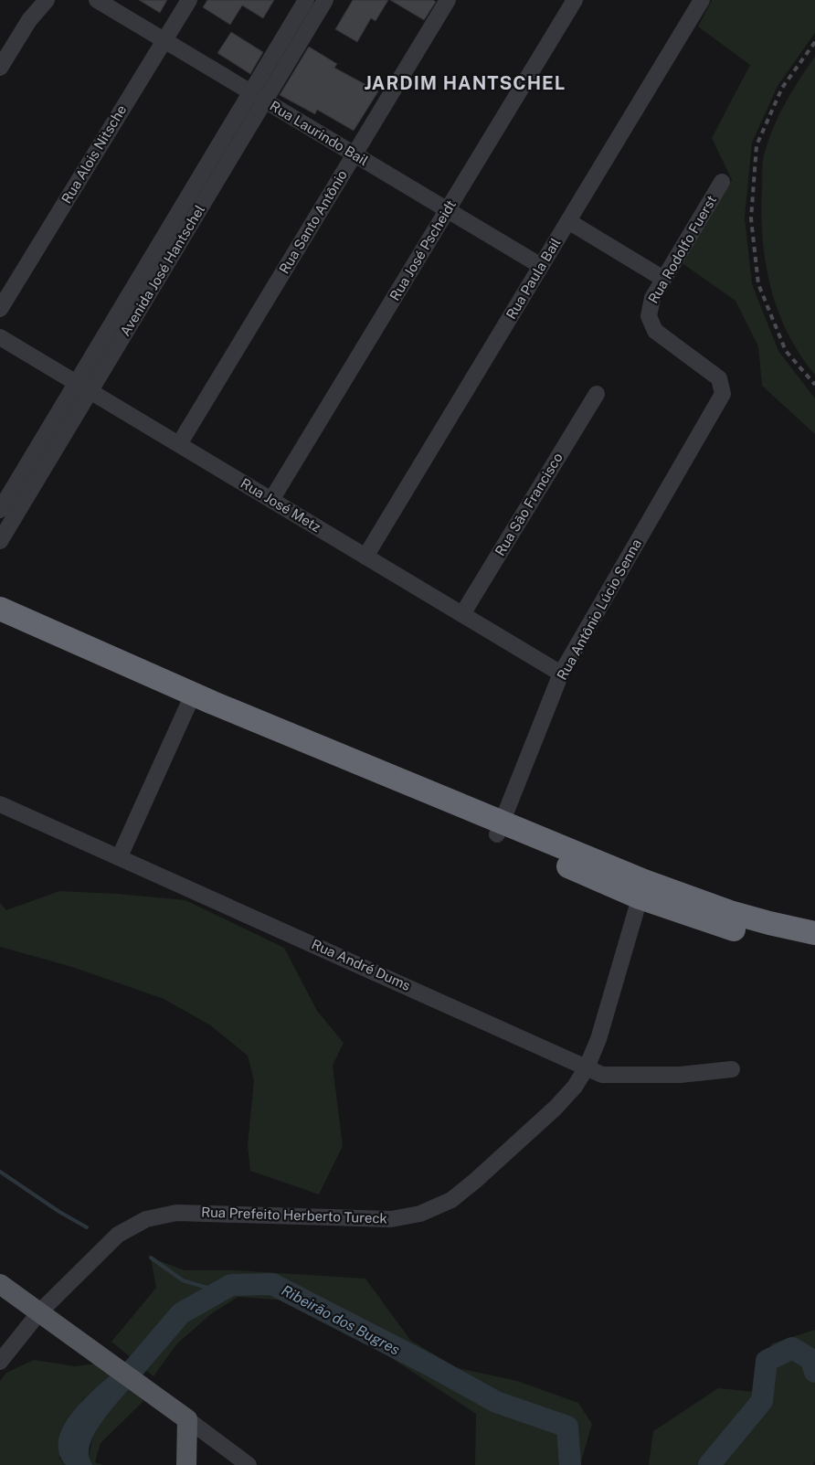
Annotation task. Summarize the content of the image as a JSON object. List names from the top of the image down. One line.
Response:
{"streets":{"street":["Rua Laurindo Bail","Rua Alois Nitsche","Rua Santo Antônio","Rua Rodolfo Fuerst","Rua José Pscheidt","Avenida José Hantschel","Rua Paula Bail","Rua São Francisco","Rua José Metz","Rua Antônio Lúcio Senna","Rua André Dums","Rua Prefeito Herberto Tureck"]},"crossings":[["Rua Laurindo Bail","Rua Alois Nitsche"],["Rua Laurindo Bail","Rua Santo Antônio"],["Rua Laurindo Bail","Rua José Pscheidt"],["Rua Laurindo Bail","Avenida José Hantschel"],["Rua Laurindo Bail","Rua Paula Bail"],["Rua Santo Antônio","Rua José Metz"],["Rua Rodolfo Fuerst","Rua Antônio Lúcio Senna"],["Rua José Pscheidt","Rua José Metz"],["Avenida José Hantschel","Rua José Metz"],["Rua Paula Bail","Rua José Metz"],["Rua São Francisco","Rua José Metz"],["Rua José Metz","Rua Antônio Lúcio Senna"],["Rua André Dums","Rua Prefeito Herberto Tureck"]],"districts":["JARDIM HANTSCHEL"],"water":["Ribeirão dos Bugres"]}
